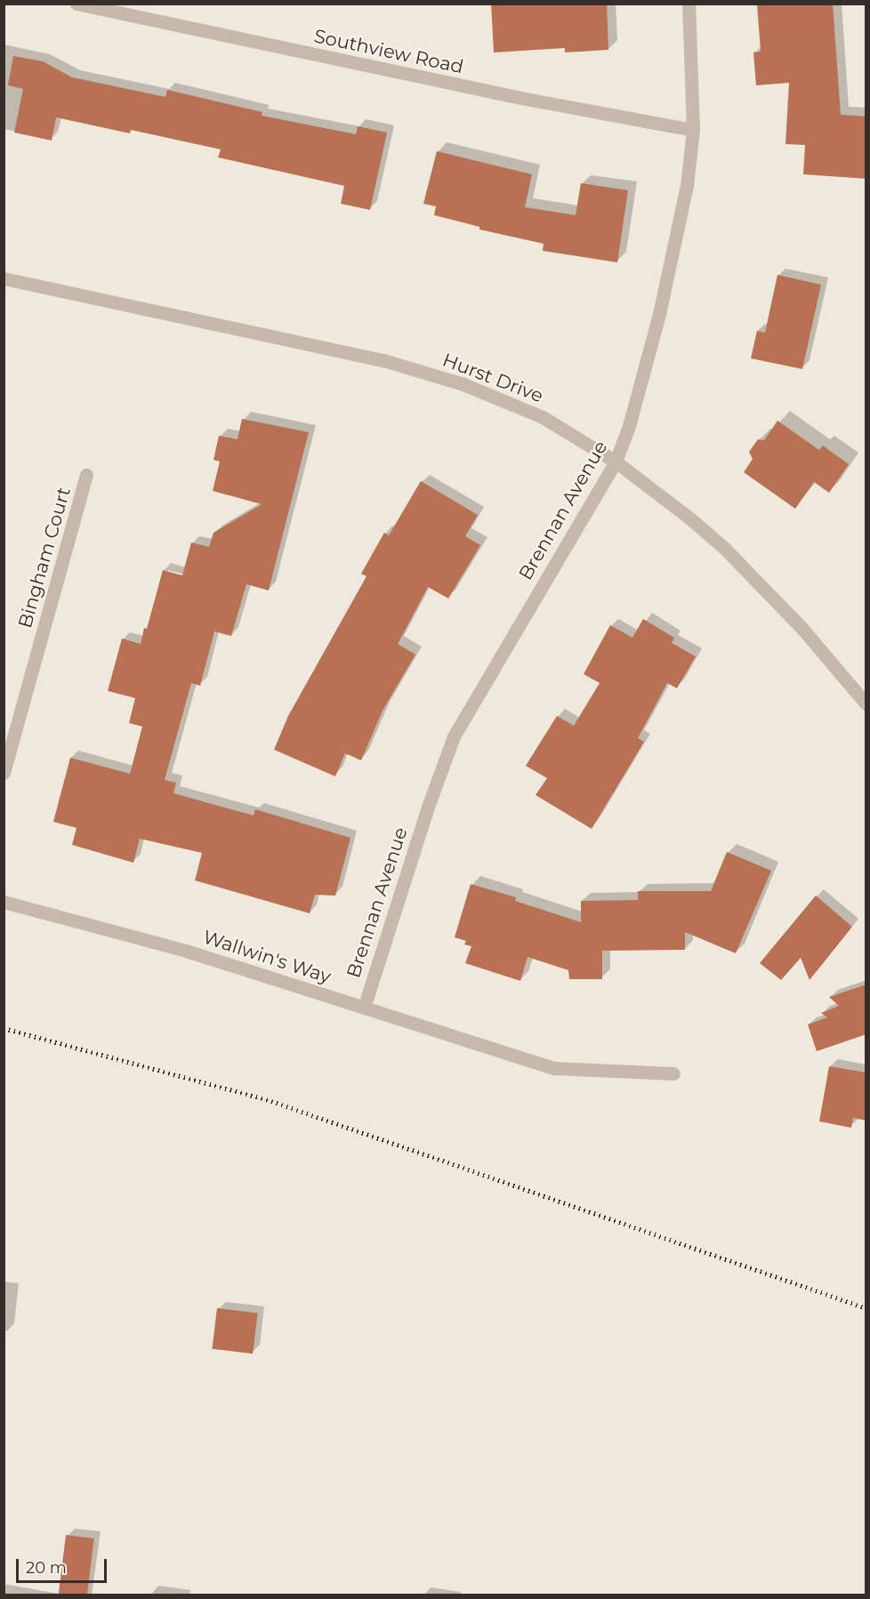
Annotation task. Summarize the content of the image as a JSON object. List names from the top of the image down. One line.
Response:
{"streets":{"street":["Southview Road","Hurst Drive","Brennan Avenue","Bingham Court","Wallwin's Way"]},"crossings":[["Southview Road","Brennan Avenue"],["Hurst Drive","Brennan Avenue"],["Brennan Avenue","Wallwin's Way"]],"scale_bar":"20 m"}
